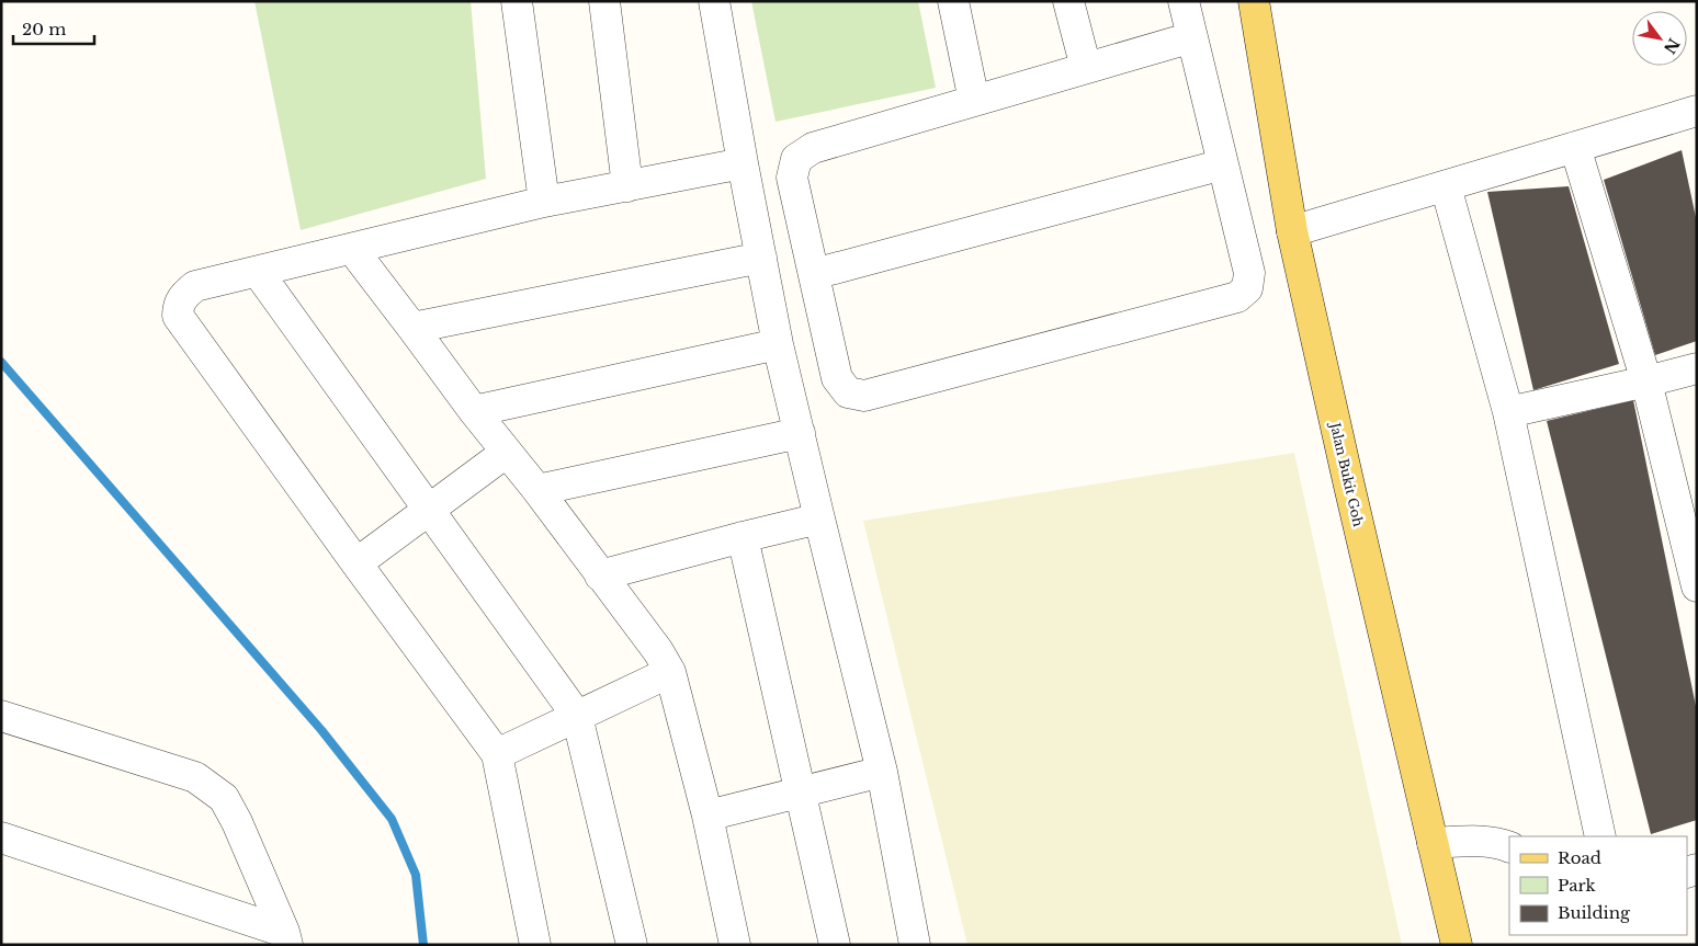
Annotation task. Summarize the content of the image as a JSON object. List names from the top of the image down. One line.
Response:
{"streets":{"main road":["Jalan Bukit Goh"]},"legend":["Road","Park","Building"],"scale_bar":"20 m","north":"bottom right"}
